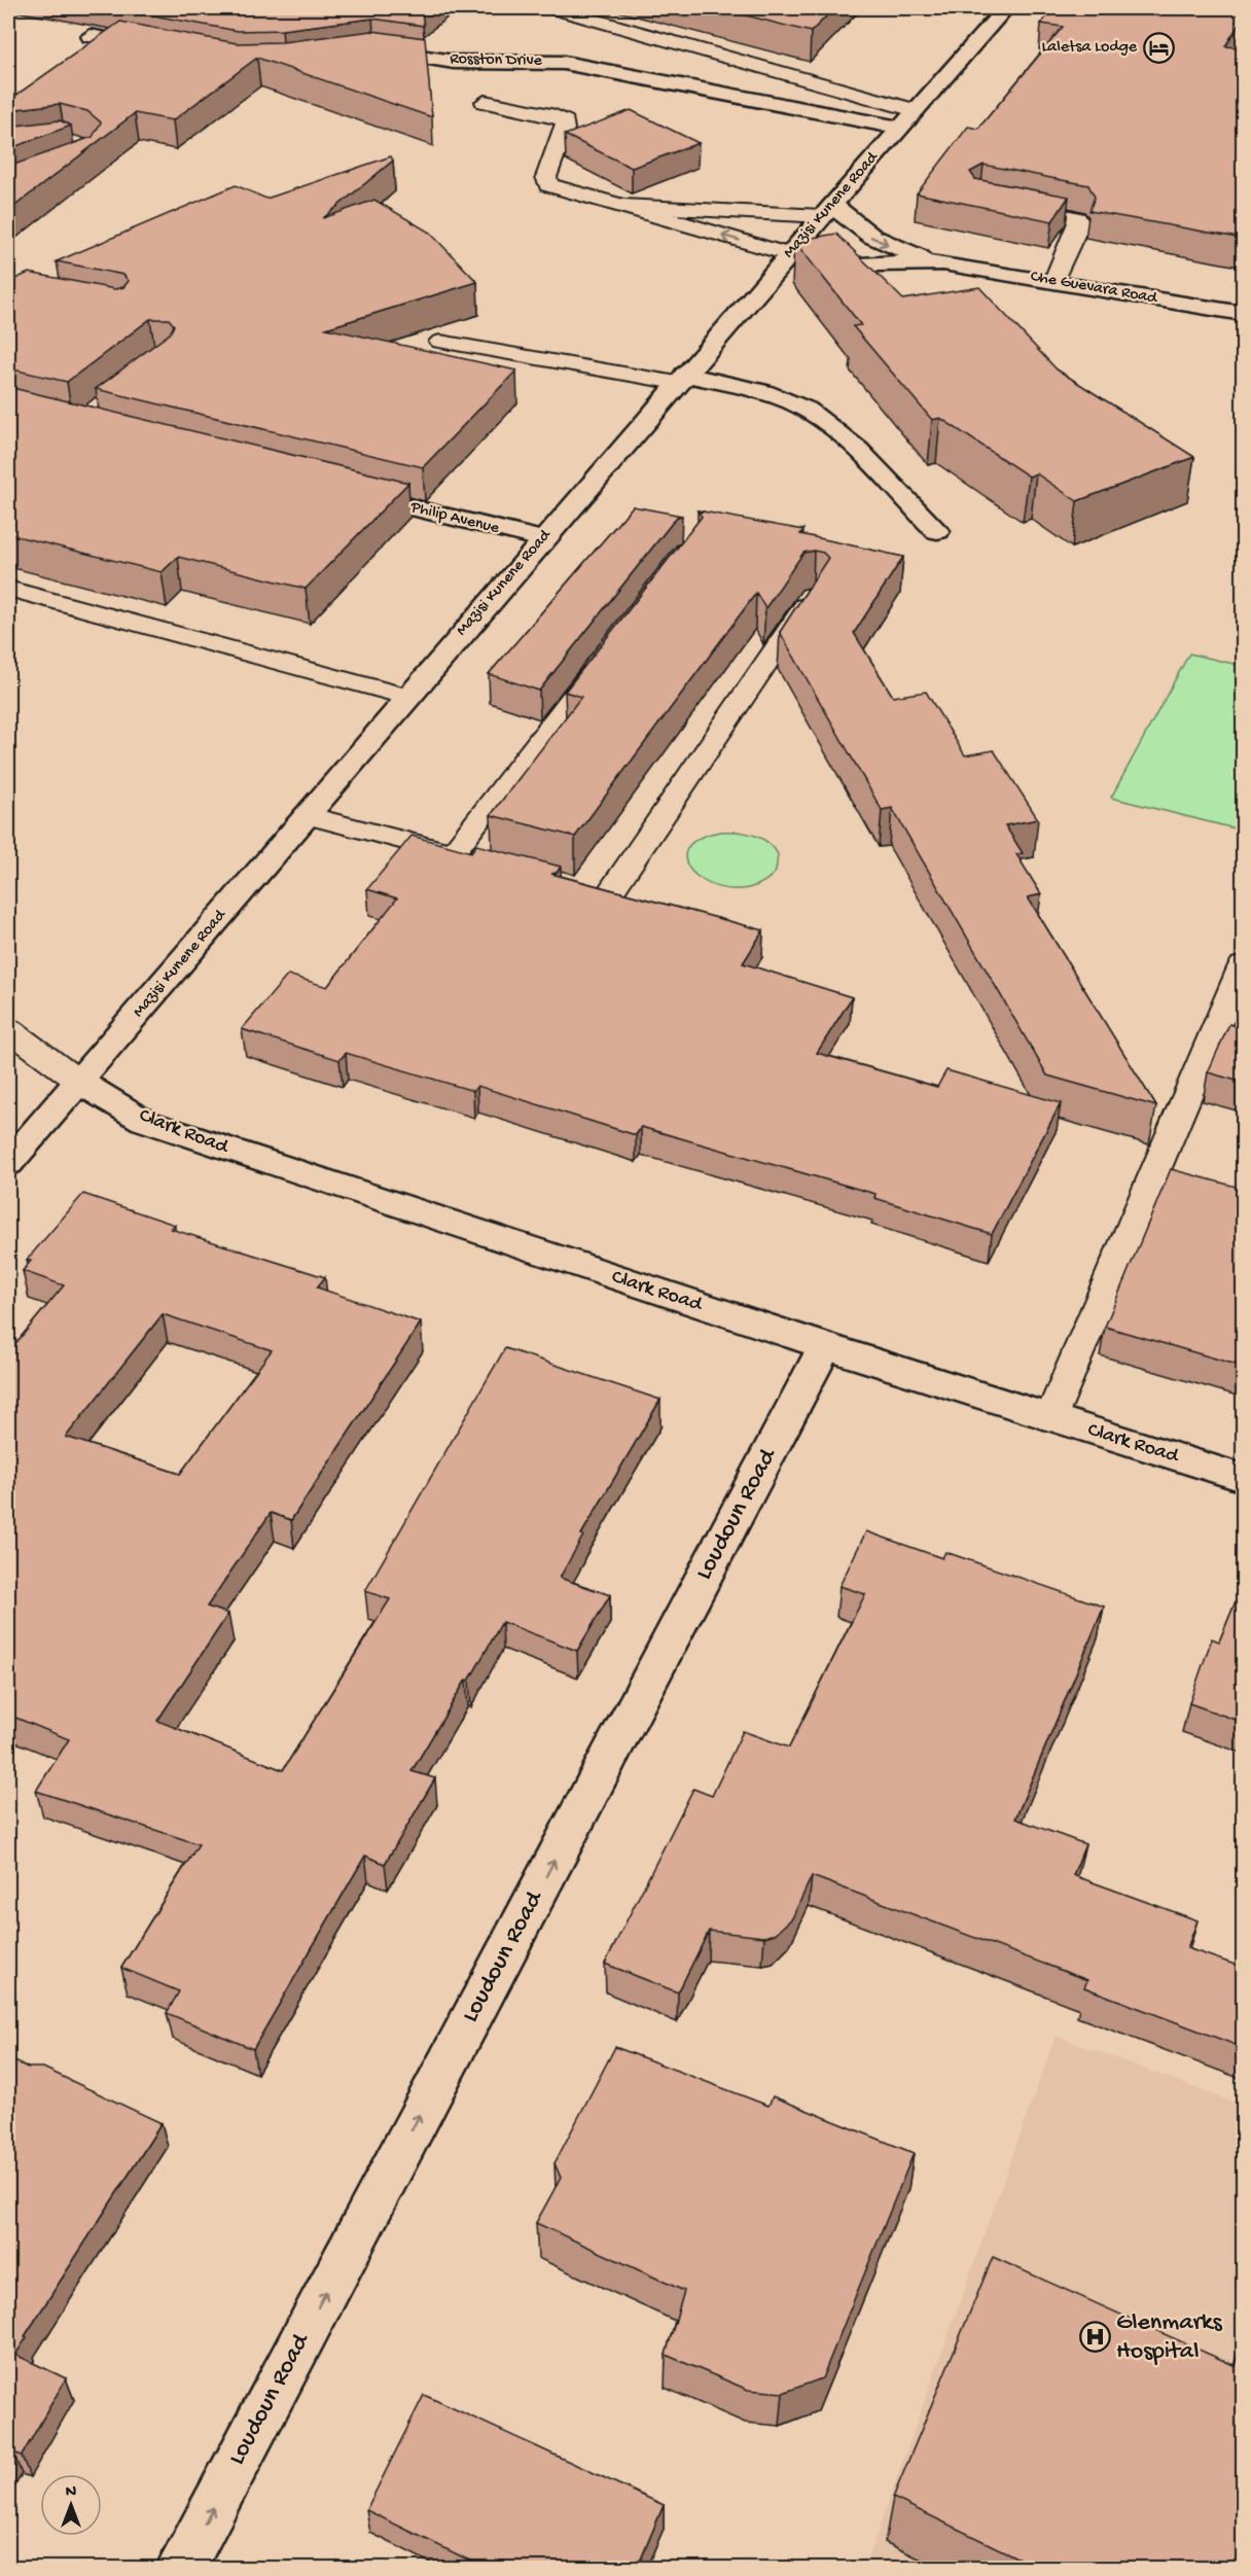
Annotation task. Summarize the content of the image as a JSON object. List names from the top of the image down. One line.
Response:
{"streets":{"street":["Rosston Drive","Mazisi Kunene Road","Che Guevara Road","Philip Avenue","Clark Road","Loudoun Road"]},"crossings":[["Rosston Drive","Mazisi Kunene Road"],["Mazisi Kunene Road","Che Guevara Road"],["Mazisi Kunene Road","Philip Avenue"],["Mazisi Kunene Road","Clark Road"],["Clark Road","Loudoun Road"]],"one_way":["Loudoun Road"],"places":{"hotel":["Laletsa Lodge"],"hospital":["Glenmarks Hospital"]},"north":"top"}
